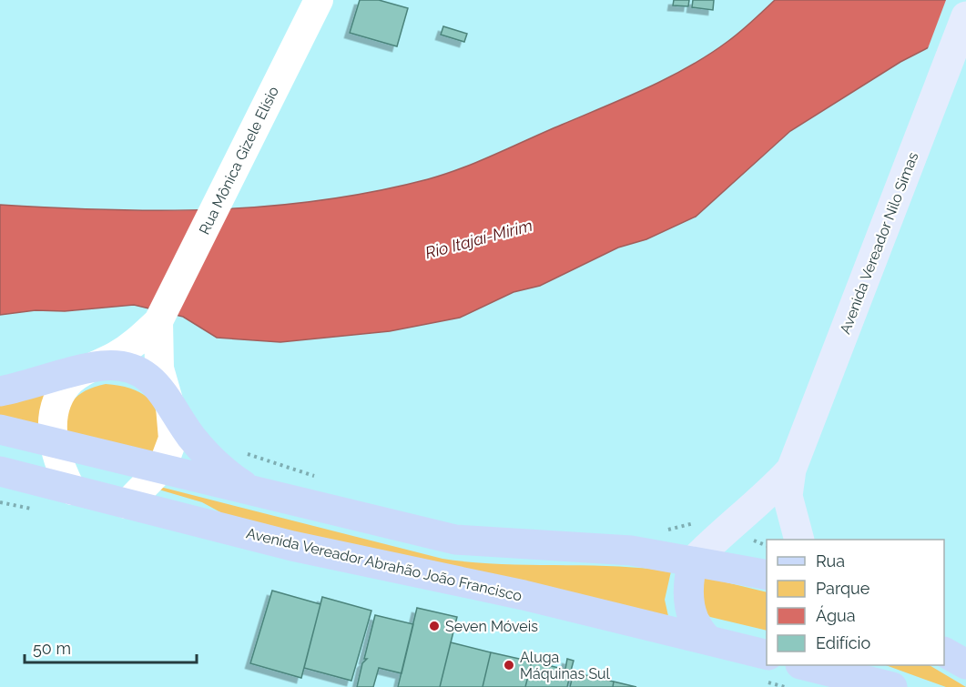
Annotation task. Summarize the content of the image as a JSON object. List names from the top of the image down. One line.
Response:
{"streets":{"main road":["Avenida Vereador Nilo Simas","Avenida Vereador Abrahão João Francisco"],"street":["Rua Mônica Gizele Elísio"]},"crossings":[["Rua Mônica Gizele Elísio","Avenida Vereador Abrahão João Francisco"]],"water":["Rio Itajaí-Mirim"],"places":["Seven Móveis","Aluga Máquinas Sul"],"legend":["Rua","Parque","Água","Edifício"],"scale_bar":"50 m"}
